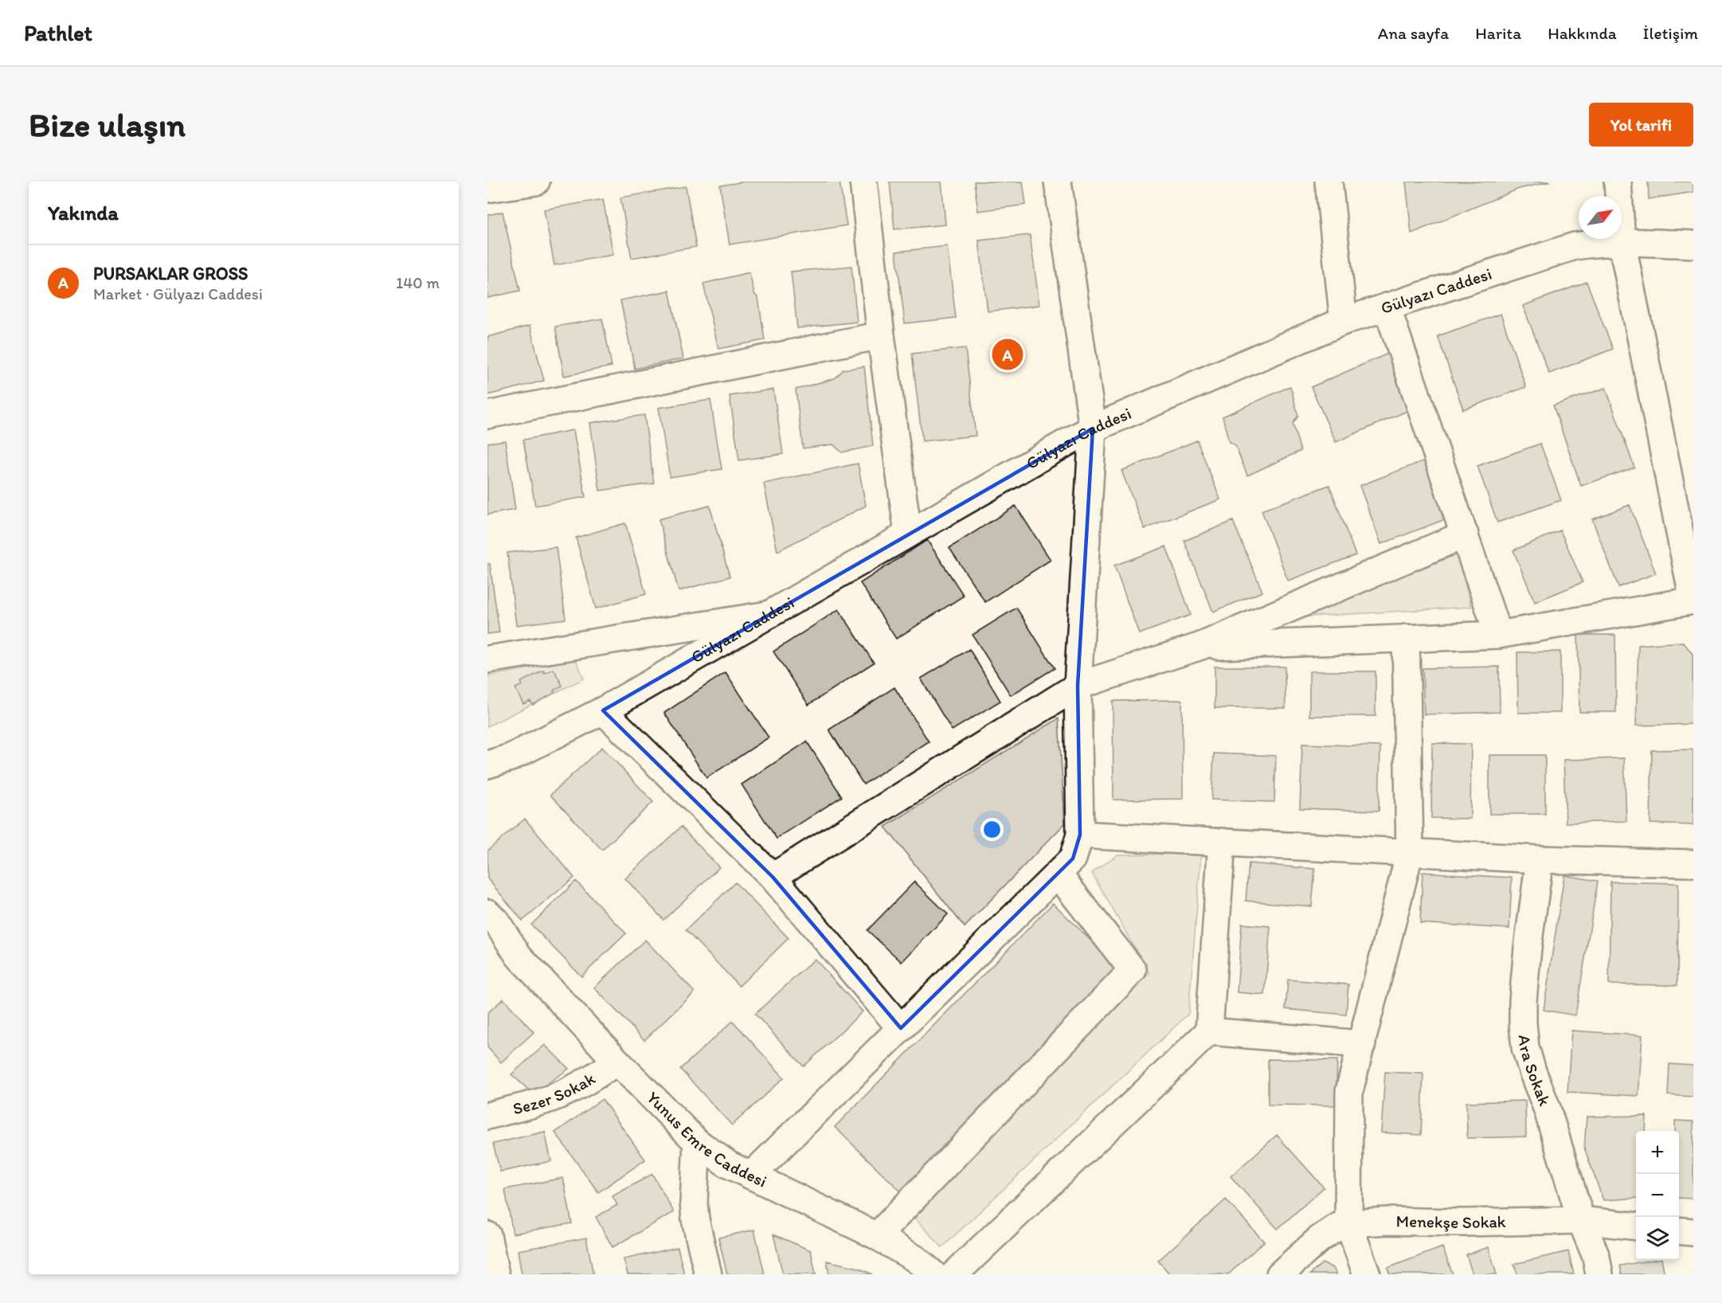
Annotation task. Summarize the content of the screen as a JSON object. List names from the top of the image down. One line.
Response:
{"streets":{"street":["Gülyazı Caddesi","Ara Sokak","Sezer Sokak","Yunus Emre Caddesi","Menekşe Sokak"]},"crossings":[["Ara Sokak","Menekşe Sokak"],["Sezer Sokak","Yunus Emre Caddesi"]],"north":"top right","page":{"header":"Pathlet","nav":["Ana sayfa","Harita","Hakkında","İletişim"],"buttons":"Yol tarifi","title":"Bize ulaşın","heading":"Yakında","list":[{"mark":"A","name":"PURSAKLAR GROSS","note":"Market · Gülyazı Caddesi","value":"140 m"}],"pins":"A","map_buttons":["+","−"]}}
